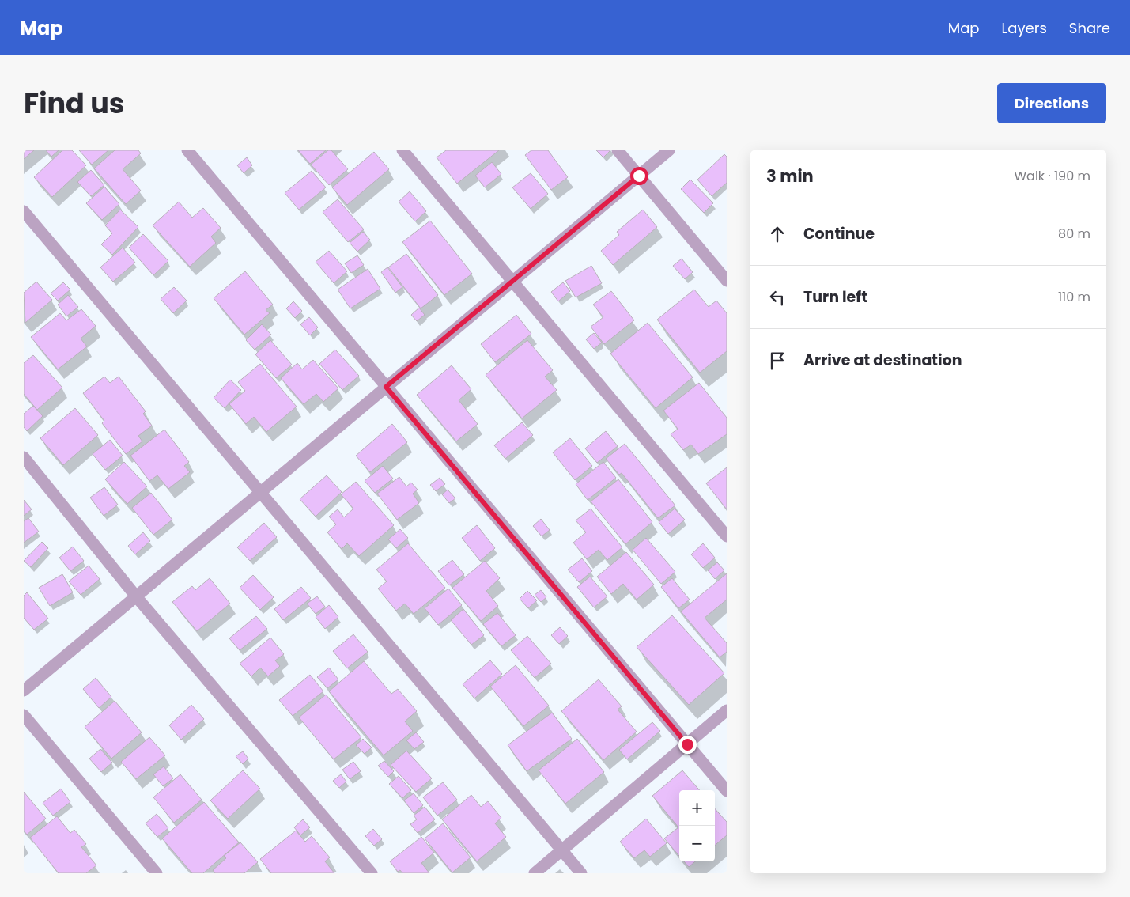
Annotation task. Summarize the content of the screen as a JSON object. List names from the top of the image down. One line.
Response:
{"page":{"header":"Map","nav":["Map","Layers","Share"],"title":"Find us","buttons":"Directions","heading":["3 min","Walk · 190 m"],"list":[["Continue","80 m"],["Turn left","110 m"],"Arrive at destination"],"map_buttons":["+","−"]}}
